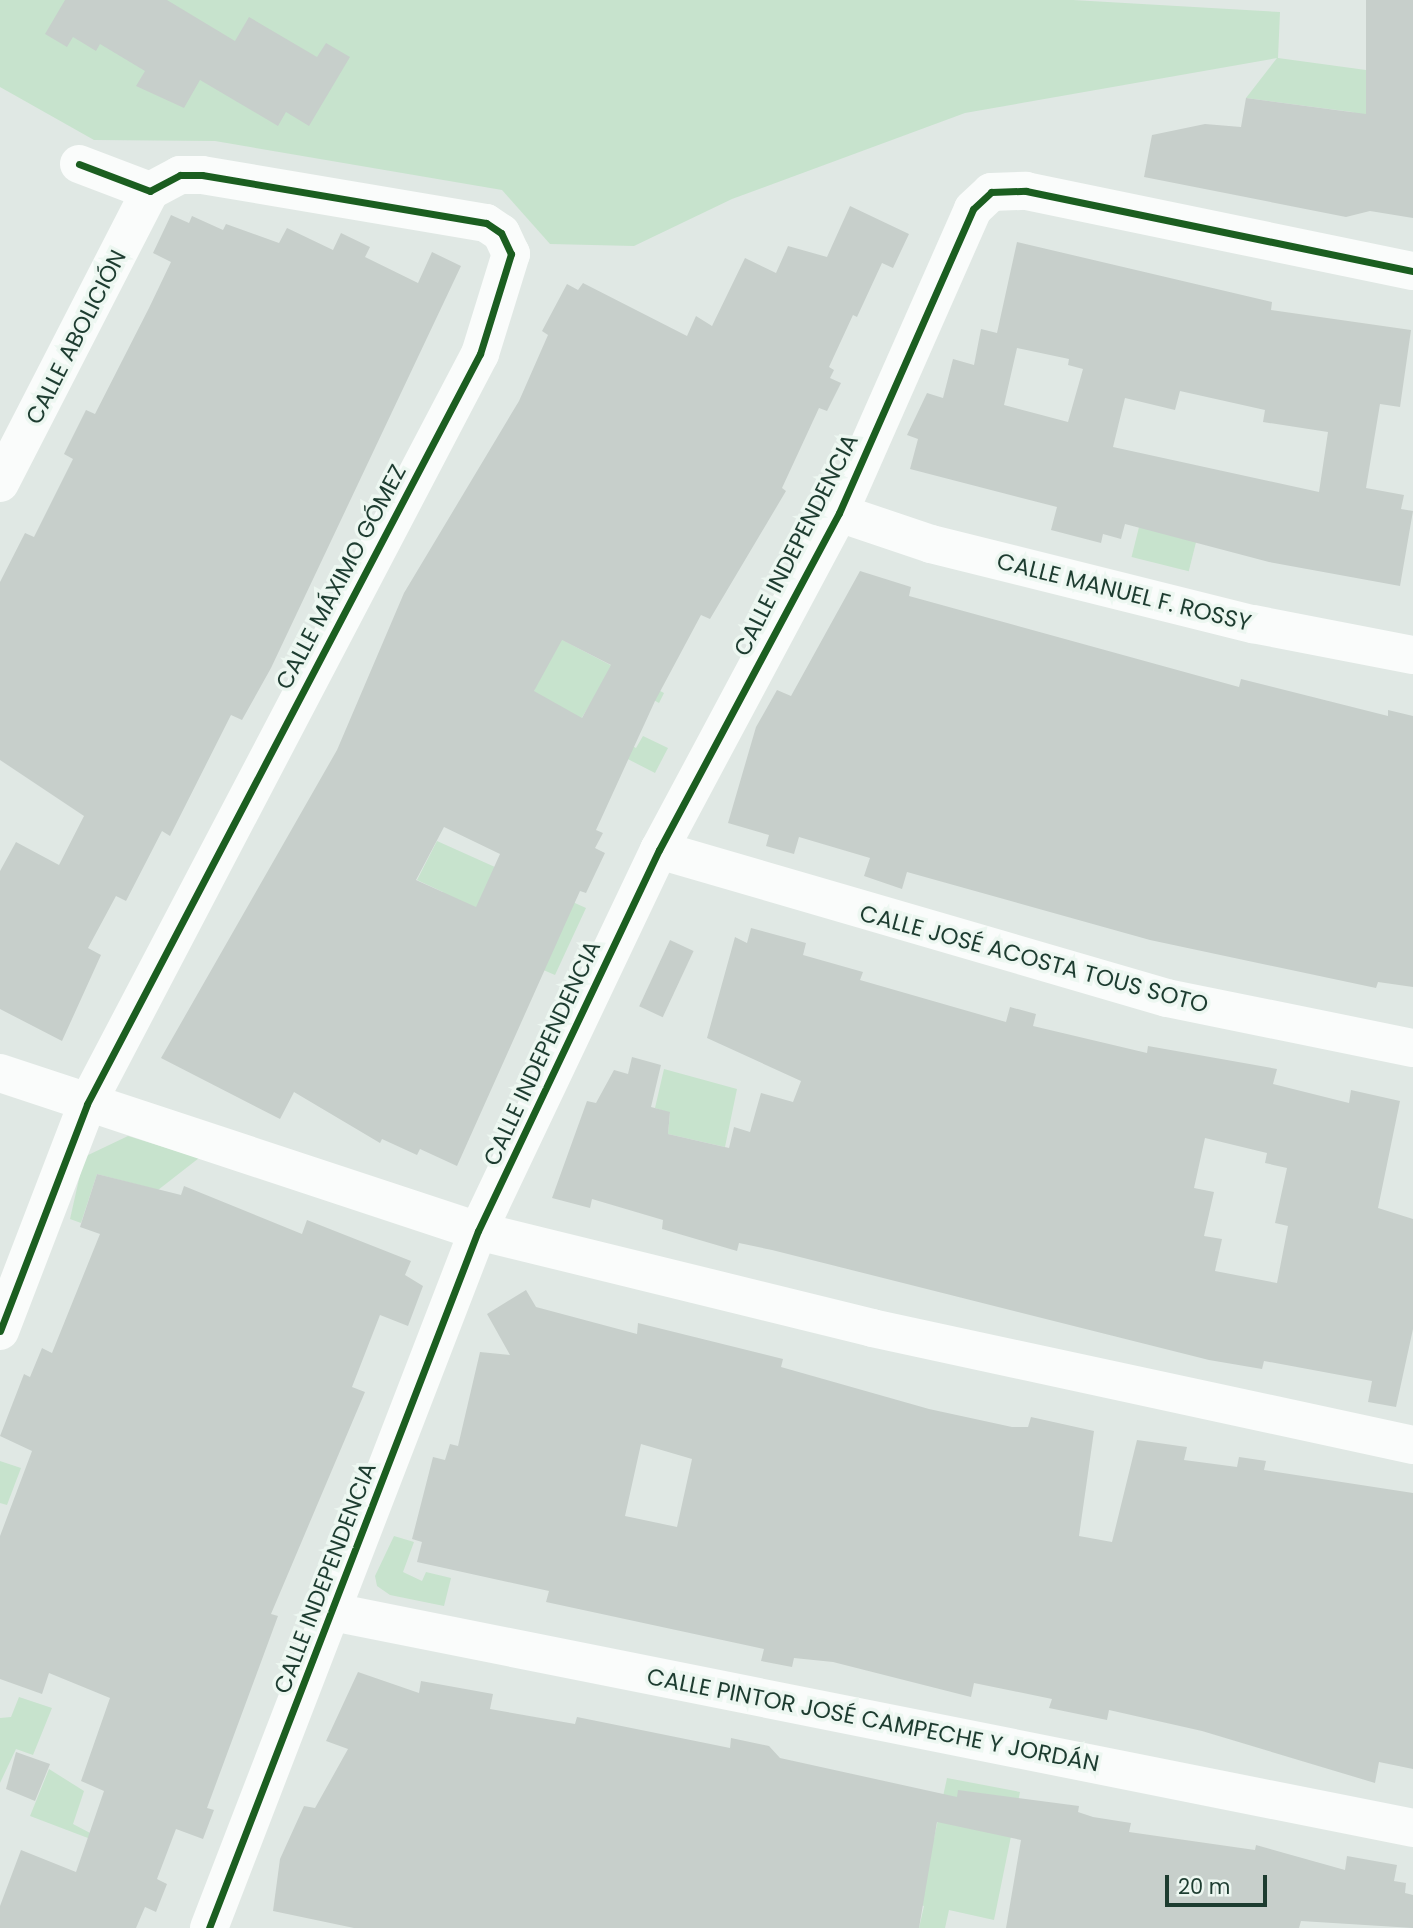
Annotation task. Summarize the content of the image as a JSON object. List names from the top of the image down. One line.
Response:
{"streets":{"street":["CALLE ABOLICIÓN","CALLE INDEPENDENCIA","CALLE MÁXIMO GÓMEZ","CALLE MANUEL F. ROSSY","CALLE JOSÉ ACOSTA TOUS SOTO","CALLE PINTOR JOSÉ CAMPECHE Y JORDÁN"]},"crossings":[["CALLE ABOLICIÓN","CALLE MÁXIMO GÓMEZ"],["CALLE INDEPENDENCIA","CALLE MANUEL F. ROSSY"],["CALLE INDEPENDENCIA","CALLE JOSÉ ACOSTA TOUS SOTO"],["CALLE INDEPENDENCIA","CALLE PINTOR JOSÉ CAMPECHE Y JORDÁN"]],"scale_bar":"20 m"}
